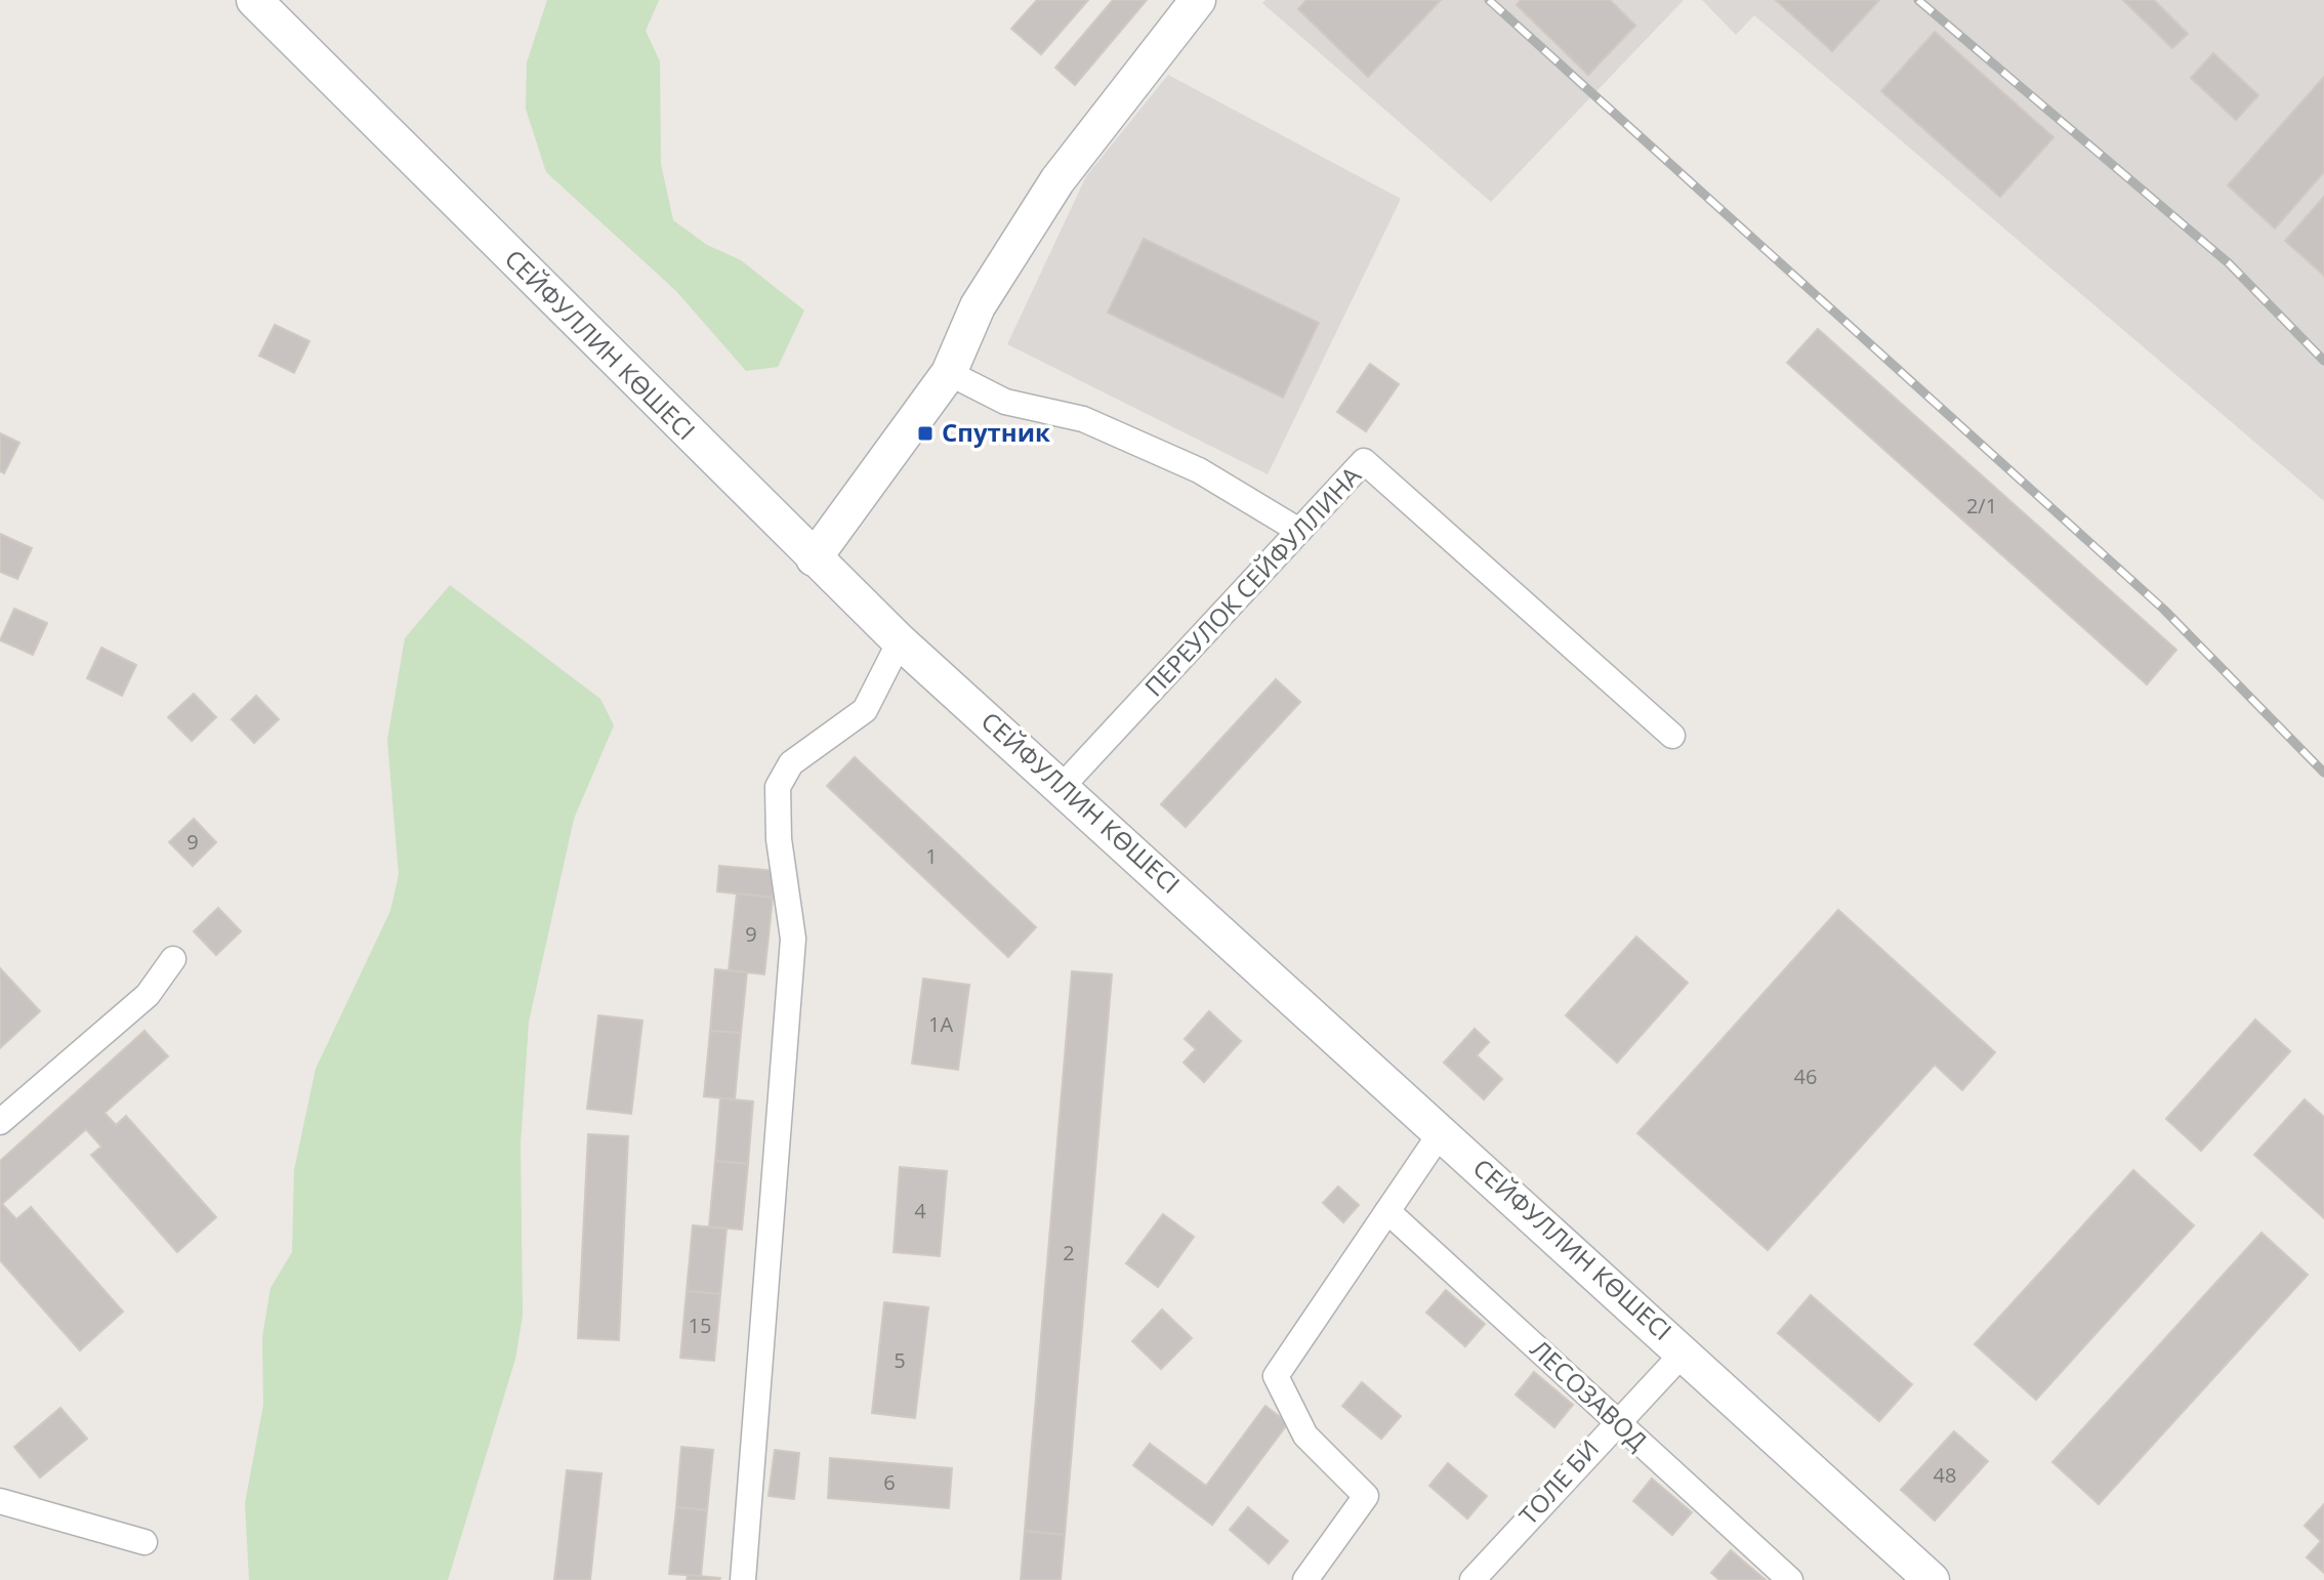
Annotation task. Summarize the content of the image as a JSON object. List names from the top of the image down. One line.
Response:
{"streets":{"main road":["СЕЙФУЛЛИН КӨШЕСІ"],"street":["ПЕРЕУЛОК СЕЙФУЛЛИНА","ЛЕСОЗАВОД","ТОЛЕ БИ"]},"crossings":[["СЕЙФУЛЛИН КӨШЕСІ","ПЕРЕУЛОК СЕЙФУЛЛИНА"],["СЕЙФУЛЛИН КӨШЕСІ","ТОЛЕ БИ"],["ЛЕСОЗАВОД","ТОЛЕ БИ"]],"places":{"transit":["Спутник"]},"house_numbers":["2/1","9","1","9","1А","46","4","2","15","5","48","6"]}
